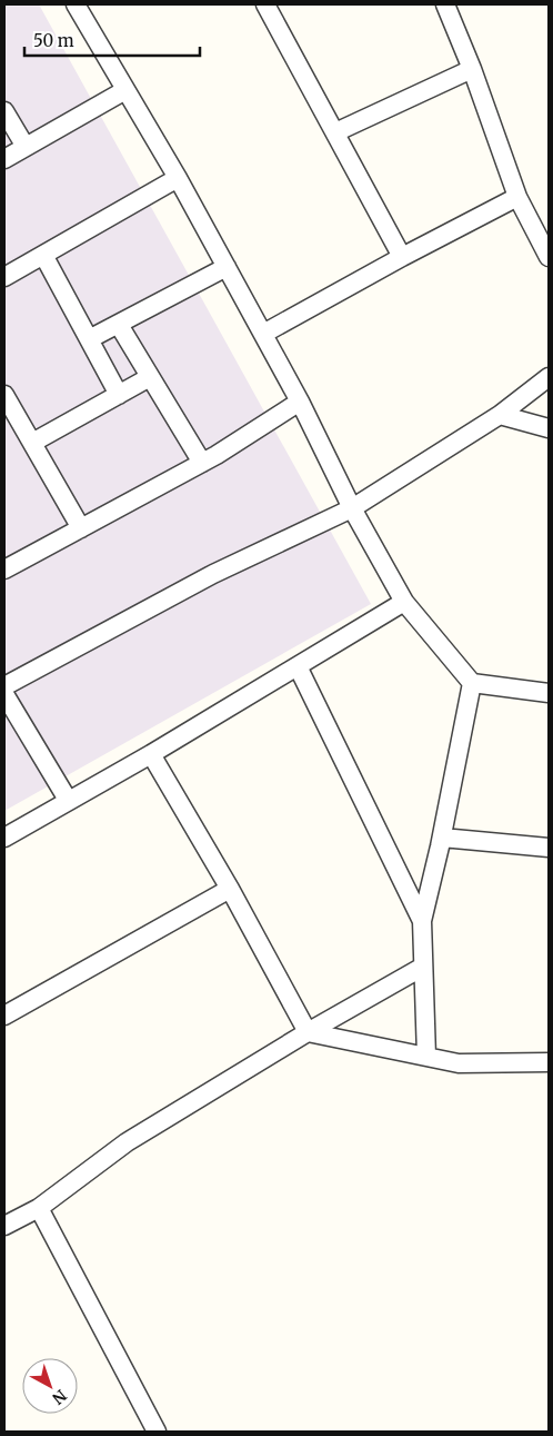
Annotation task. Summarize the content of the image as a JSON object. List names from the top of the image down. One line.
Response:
{"scale_bar":"50 m","north":"bottom right"}
